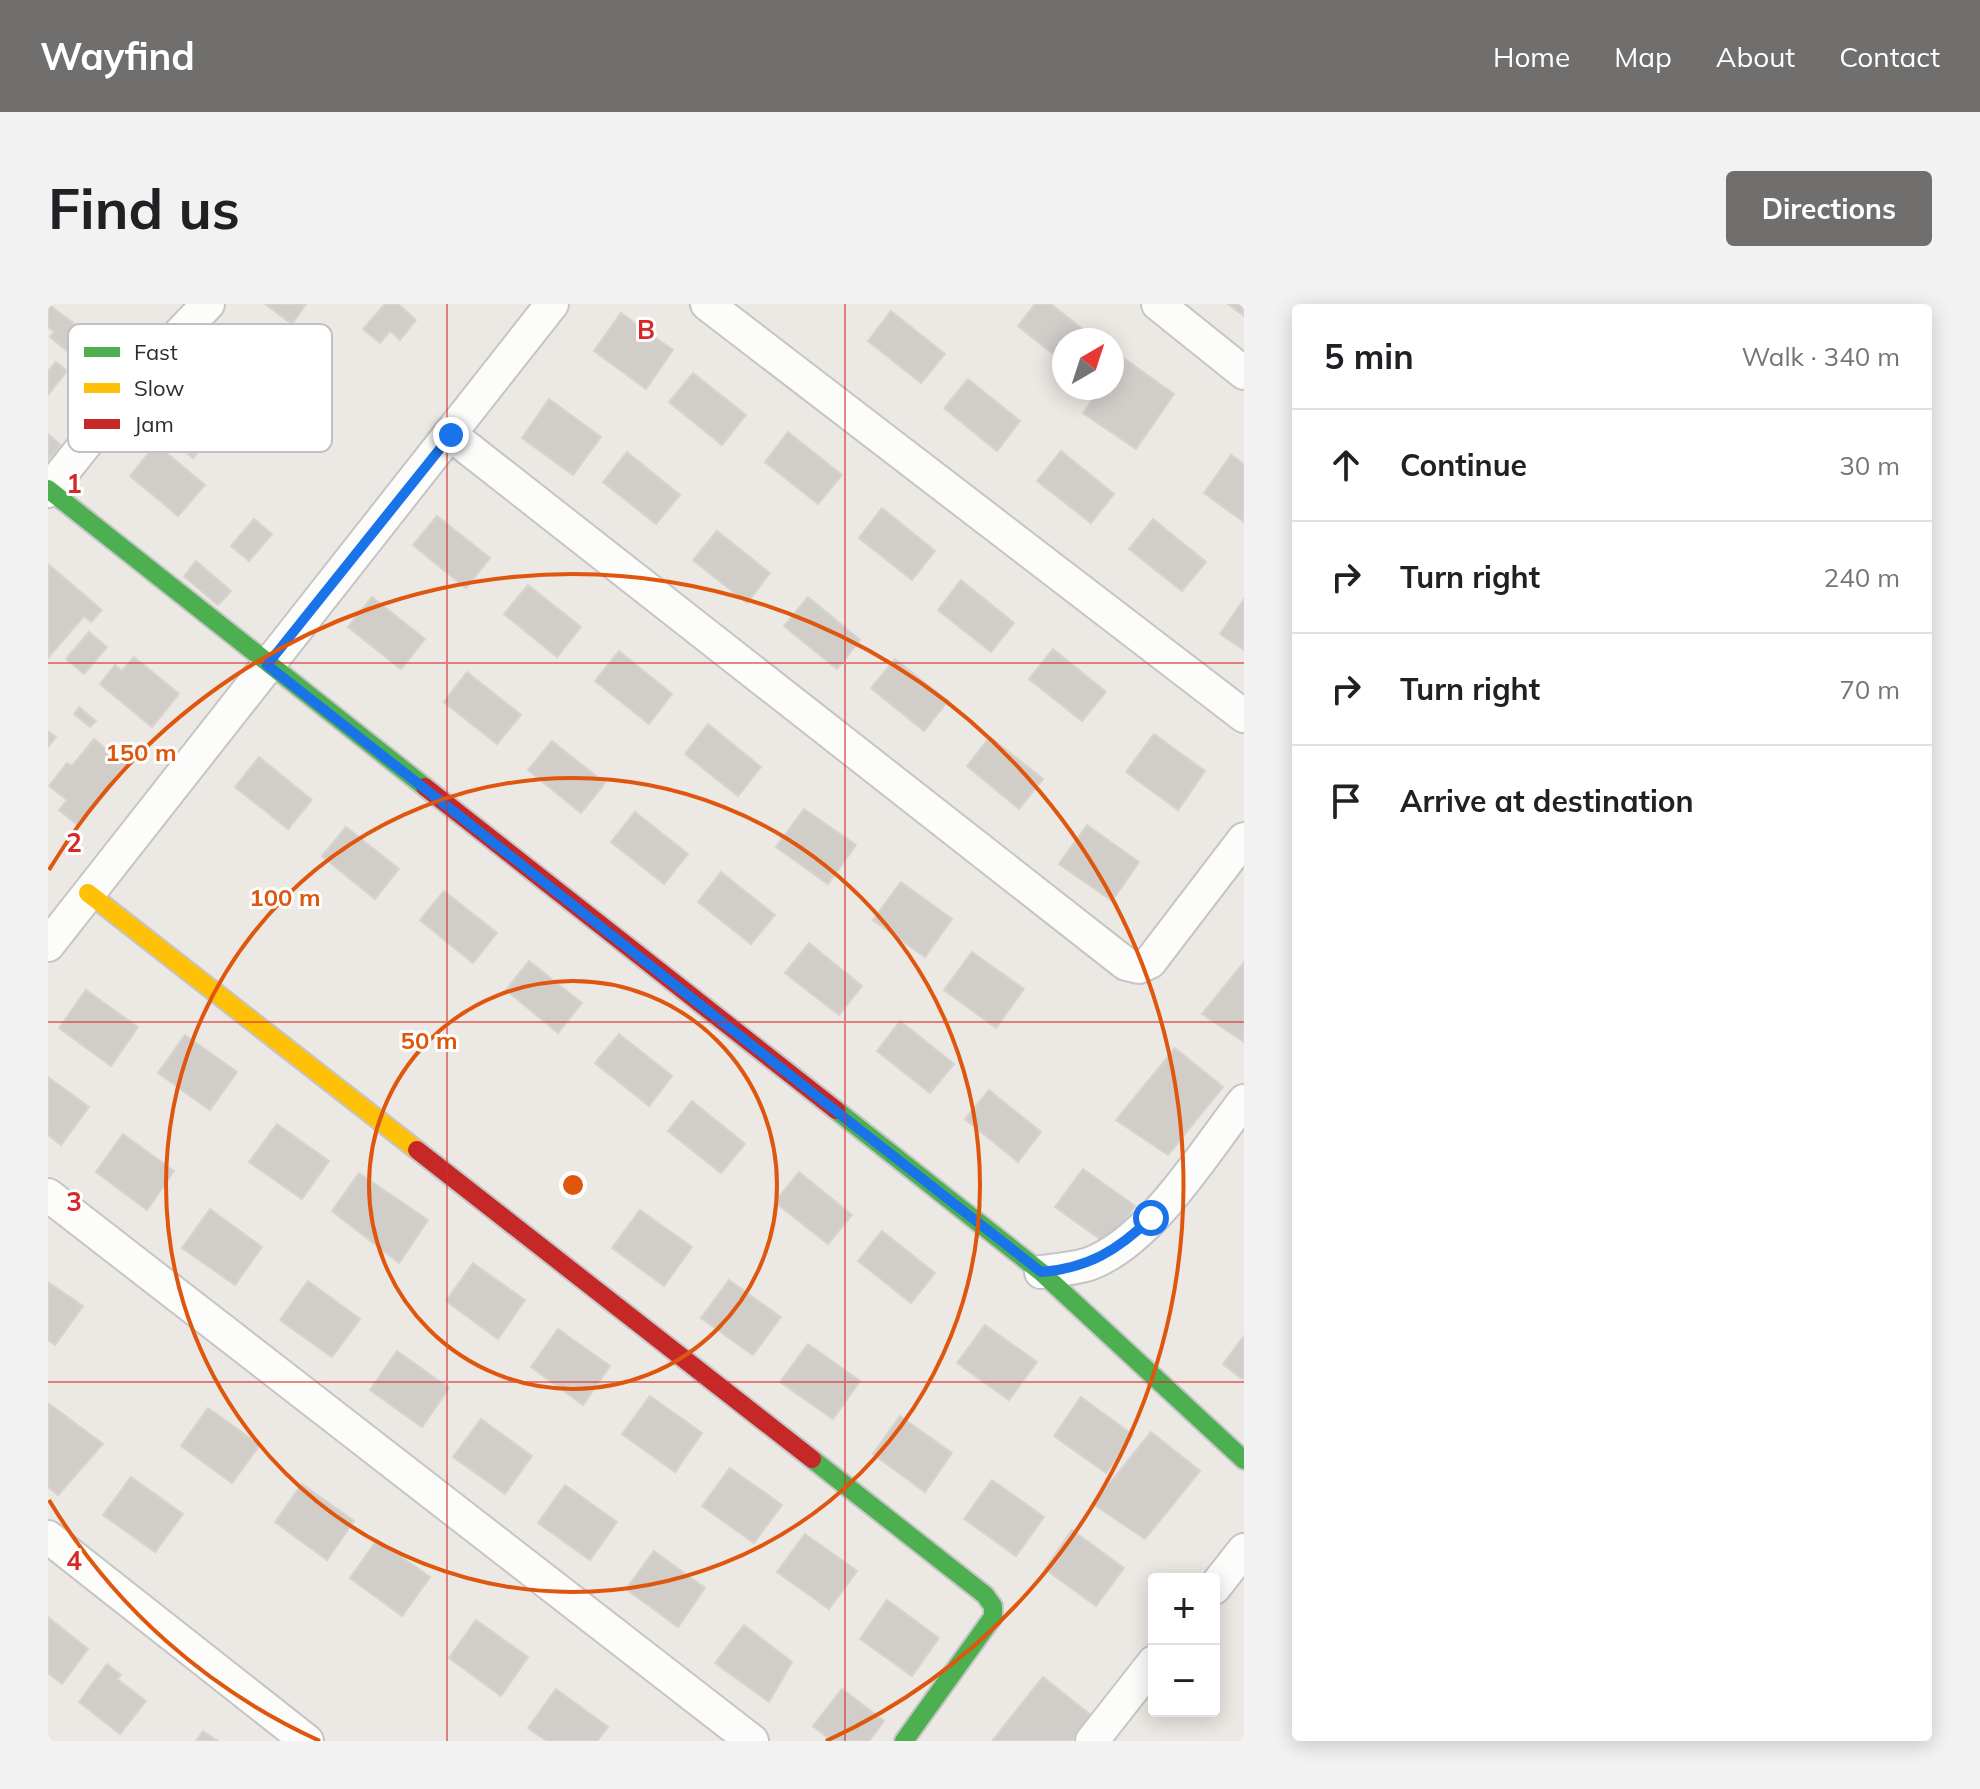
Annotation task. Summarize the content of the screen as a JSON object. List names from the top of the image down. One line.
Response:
{"legend":["Fast","Slow","Jam"],"north":"top right","page":{"header":"Wayfind","nav":["Home","Map","About","Contact"],"buttons":"Directions","title":"Find us","heading":["5 min","Walk · 340 m"],"list":[["Continue","30 m"],["Turn right","240 m"],["Turn right","70 m"],"Arrive at destination"],"map_buttons":["+","−"]},"grid":{"columns":["B"],"rows":["1","2","3","4"]},"rings":["150 m","100 m","50 m"]}
